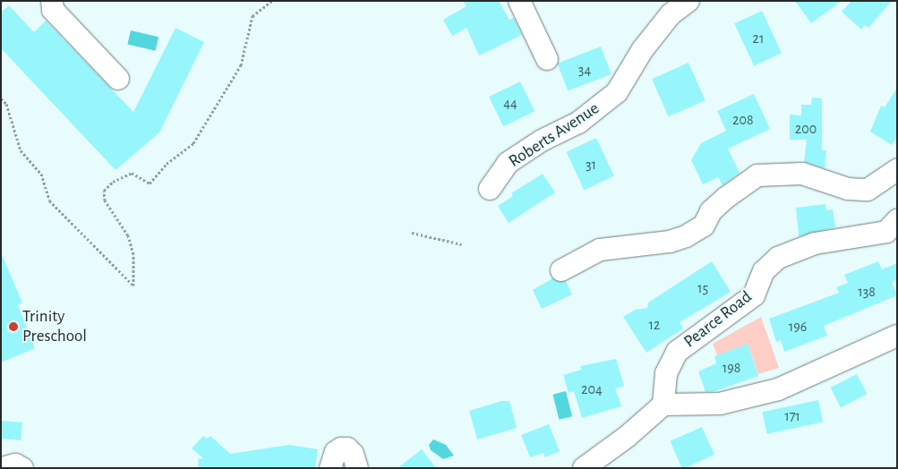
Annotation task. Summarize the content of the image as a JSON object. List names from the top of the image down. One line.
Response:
{"streets":{"street":["Roberts Avenue","Pearce Road"]},"places":["Trinity Preschool"],"house_numbers":["21","34","44","208","200","31","15","138","12","196","198","204","171"]}
